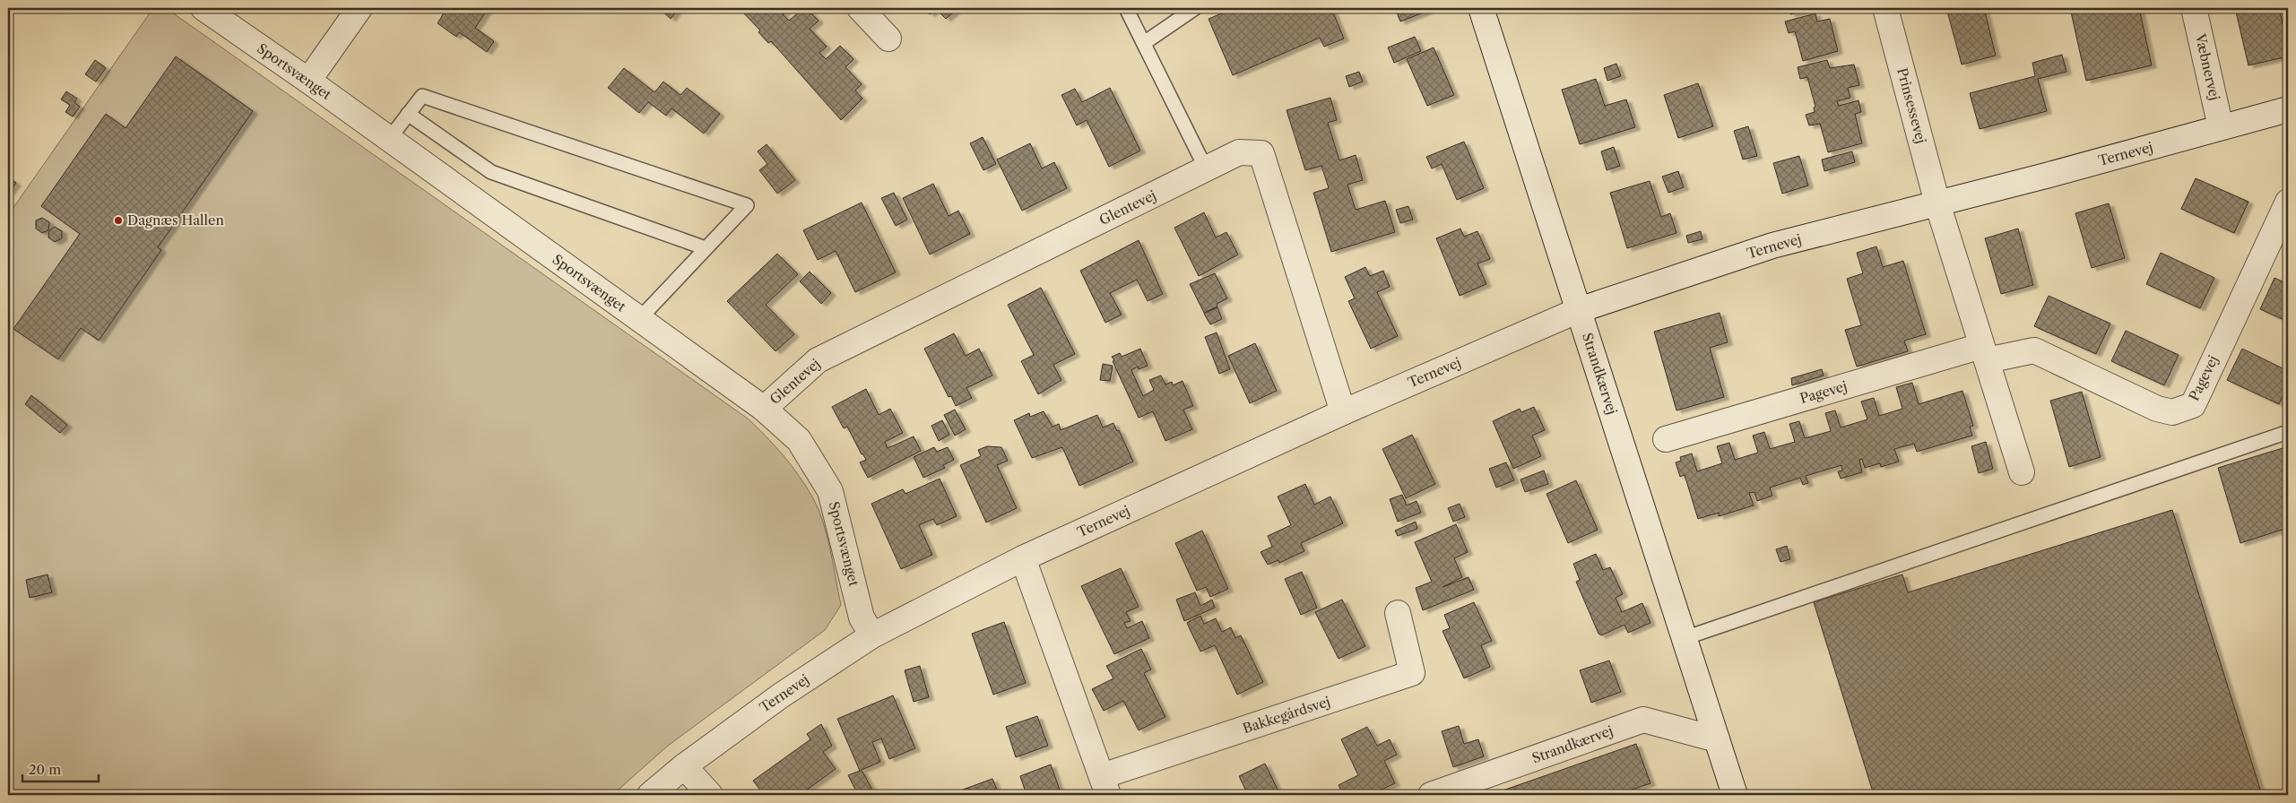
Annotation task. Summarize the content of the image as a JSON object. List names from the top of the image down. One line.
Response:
{"streets":{"street":["Væbnervej","Sportsvænget","Prinsessevej","Ternevej","Glentevej","Strandkærvej","Pagevej","Bakkegårdsvej"]},"crossings":[["Væbnervej","Ternevej"],["Sportsvænget","Ternevej"],["Sportsvænget","Glentevej"],["Prinsessevej","Ternevej"],["Ternevej","Glentevej"],["Ternevej","Strandkærvej"],["Ternevej","Bakkegårdsvej"]],"places":["Dagnæs Hallen"],"scale_bar":"20 m"}
